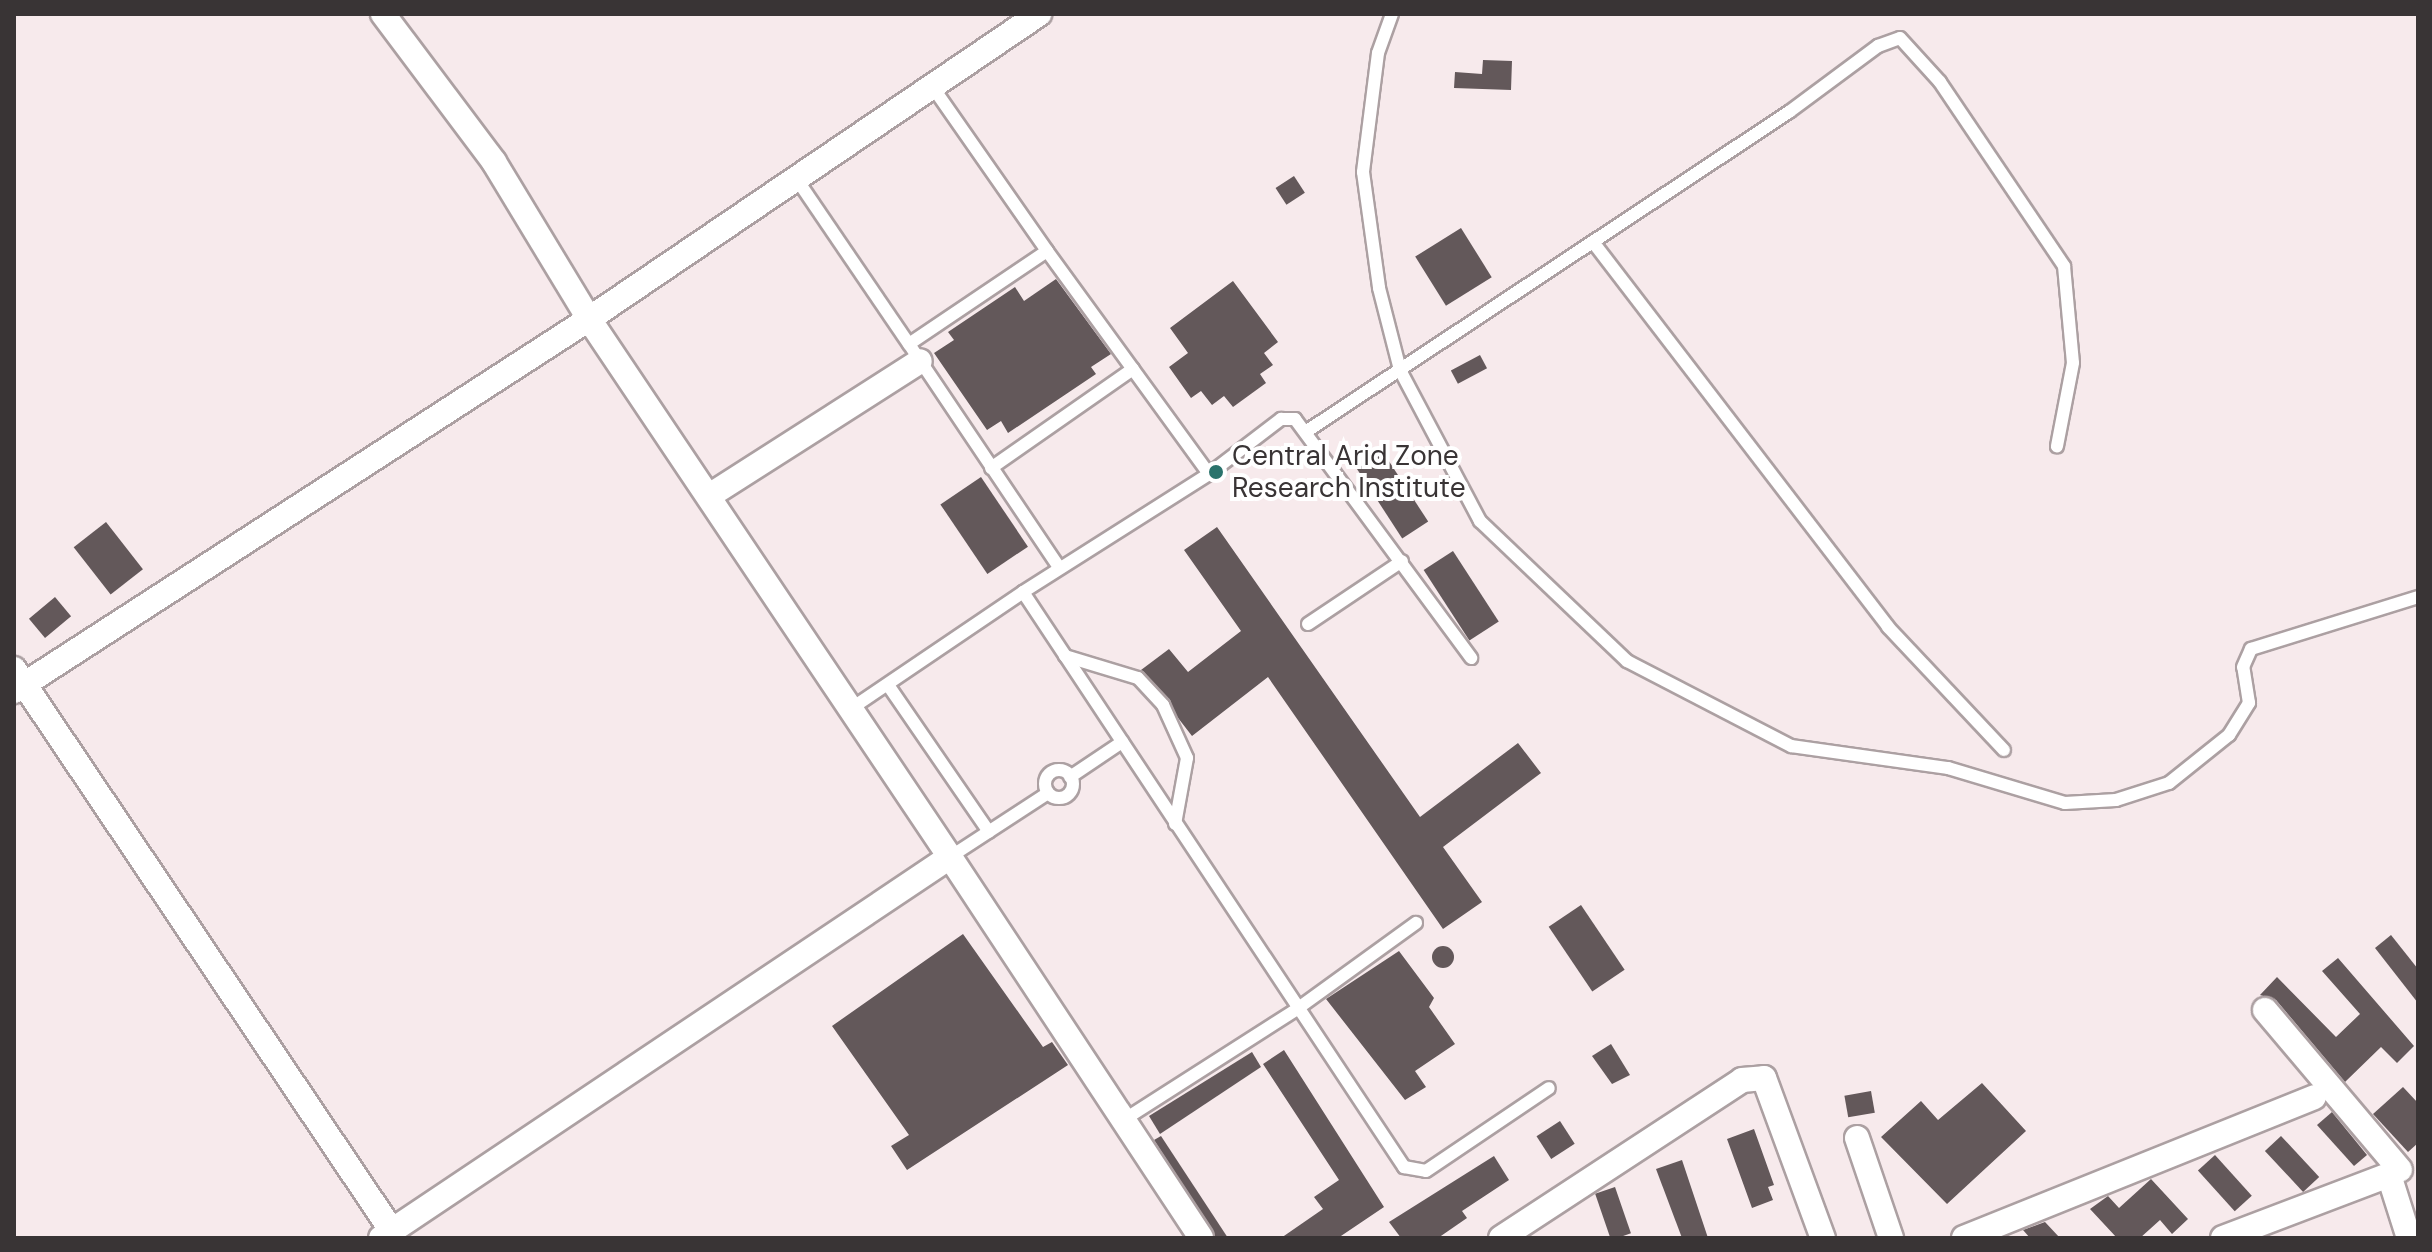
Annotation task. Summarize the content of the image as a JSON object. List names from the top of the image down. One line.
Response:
{"places":["Central Arid Zone Research Institute"]}
